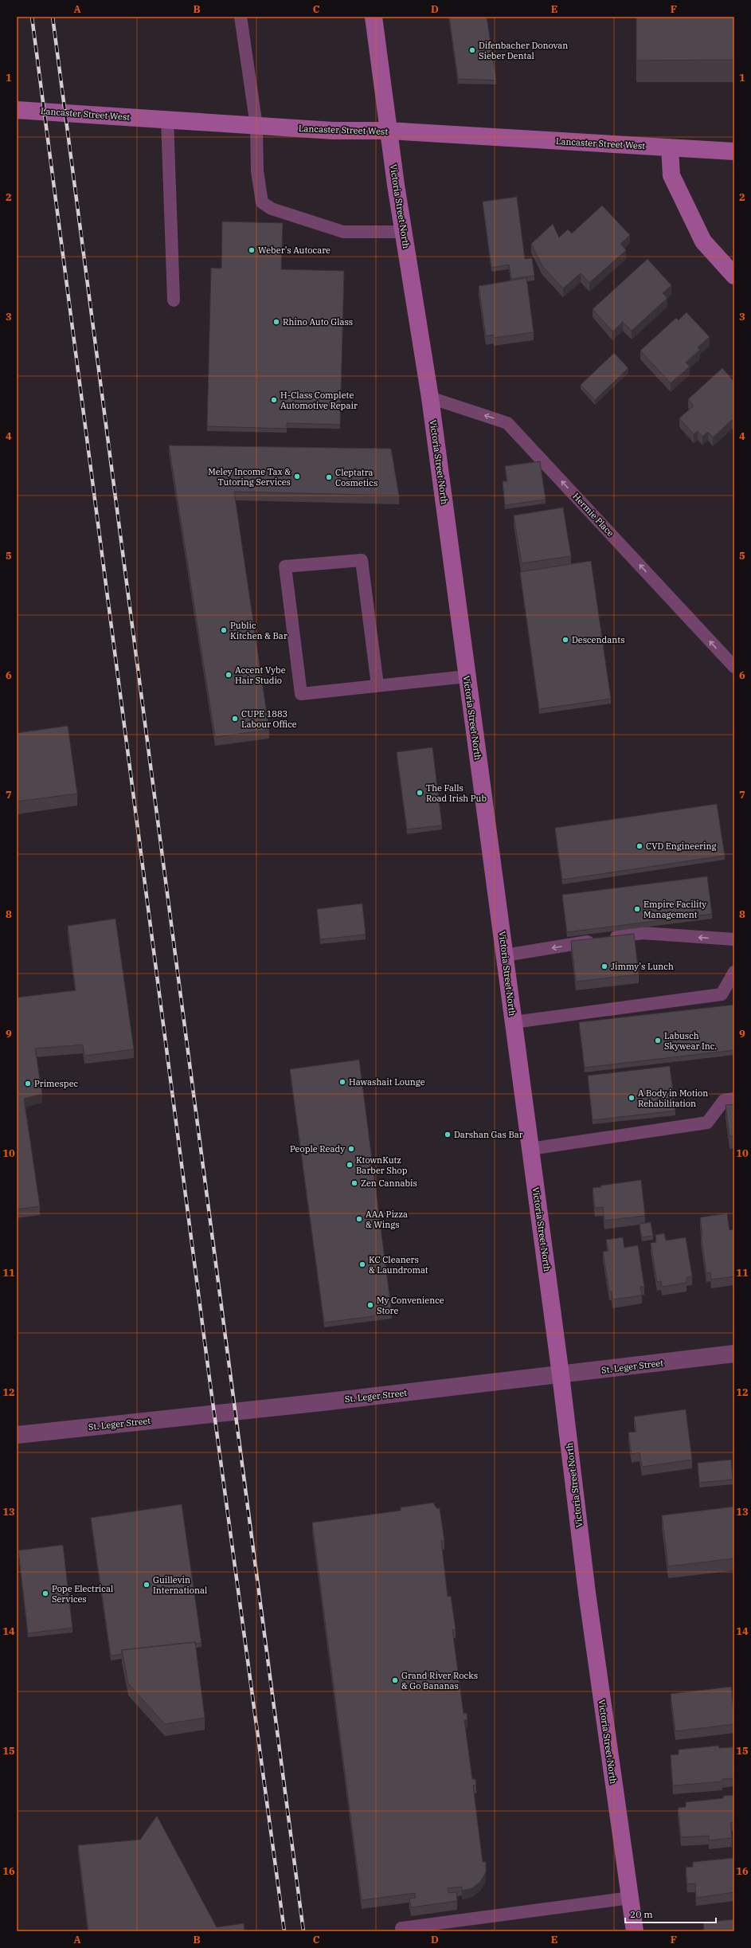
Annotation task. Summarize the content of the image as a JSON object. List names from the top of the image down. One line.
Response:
{"streets":{"main road":["Lancaster Street West","Victoria Street North"],"street":["St. Leger Street"],"lane":["Hermie Place"]},"crossings":[["Lancaster Street West","Victoria Street North"],["Victoria Street North","Hermie Place"],["Victoria Street North","St. Leger Street"]],"one_way":["Hermie Place"],"places":["Difenbacher Donovan Sieber Dental","Weber's Autocare","Rhino Auto Glass","H-Class Complete Automotive Repair","Meley Income Tax & Tutoring Services","Cleptatra Cosmetics","Public Kitchen & Bar","Descendants","Accent Vybe Hair Studio","CUPE 1883 Labour Office","The Falls Road Irish Pub","CVD Engineering","Empire Facility Management","Jimmy's Lunch","Labusch Skywear Inc.","Hawashait Lounge","Primespec","A Body in Motion Rehabilitation","Darshan Gas Bar","People Ready","KtownKutz Barber Shop","Zen Cannabis","AAA Pizza & Wings","KC Cleaners & Laundromat","My Convenience Store","Guillevin International","Pope Electrical Services","Grand River Rocks & Go Bananas"],"scale_bar":"20 m","grid":{"columns":["A","B","C","D","E","F"],"rows":["1","2","3","4","5","6","7","8","9","10","11","12","13","14","15","16"]}}
